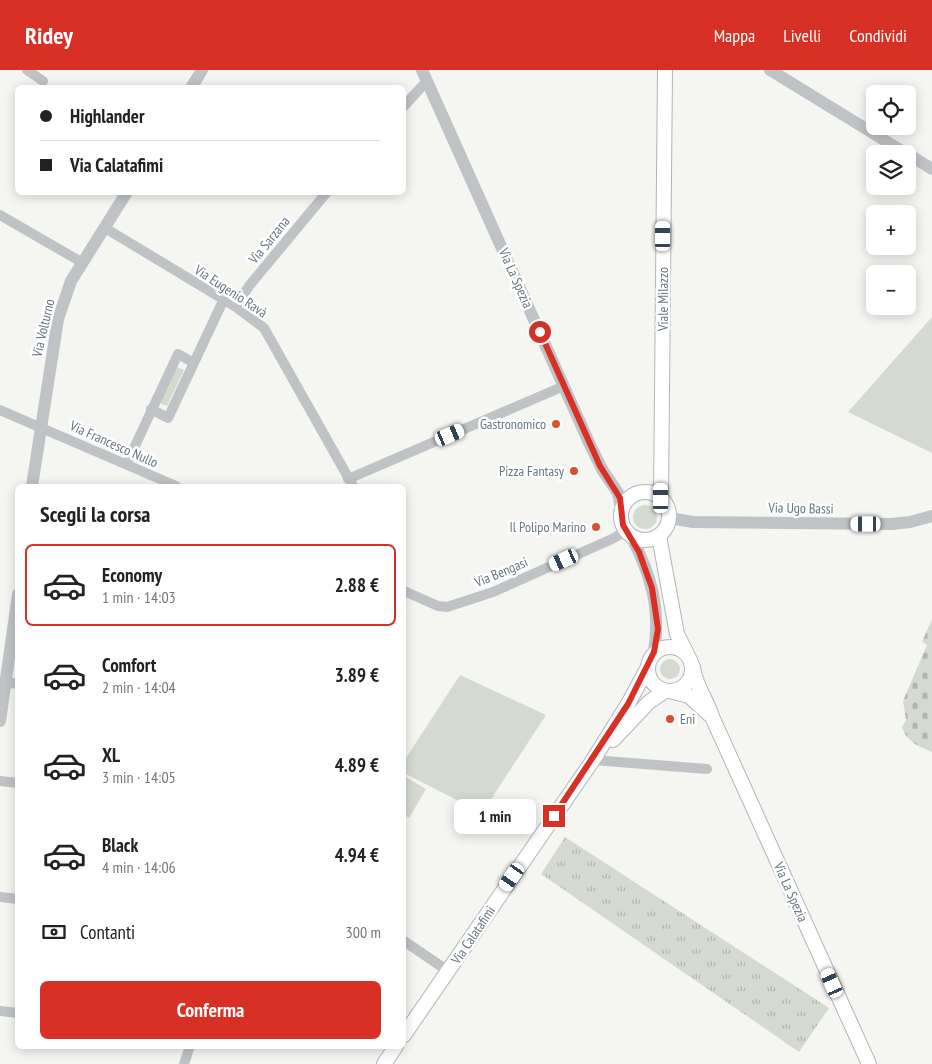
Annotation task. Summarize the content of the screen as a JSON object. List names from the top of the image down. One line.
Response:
{"streets":{"main road":["Via La Spezia","Viale Milazzo","Via Calatafimi"],"street":["Via Sarzana","Via Eugenio Ravà","Via Volturno","Via Francesco Nullo","Via Ugo Bassi","Via Bengasi"]},"crossings":[["Via Sarzana","Via Eugenio Ravà"],["Via La Spezia","Viale Milazzo"],["Via La Spezia","Via Ugo Bassi"],["Via La Spezia","Via Bengasi"],["Via La Spezia","Via Calatafimi"],["Via Eugenio Ravà","Via Volturno"],["Viale Milazzo","Via Ugo Bassi"],["Viale Milazzo","Via Bengasi"],["Via Volturno","Via Francesco Nullo"],["Via Ugo Bassi","Via Bengasi"]],"places":["Gastronomico","Pizza Fantasy","Il Polipo Marino","Eni"],"page":{"header":"Ridey","nav":["Mappa","Livelli","Condividi"],"map_buttons":["+","−"],"banner":["Highlander","Via Calatafimi"],"heading":"Scegli la corsa","list":[{"name":"Economy","note":"1 min · 14:03","value":"2.88 €"},{"name":"Comfort","note":"2 min · 14:04","value":"3.89 €"},{"name":"XL","note":"3 min · 14:05","value":"4.89 €"},{"name":"Black","note":"4 min · 14:06","value":"4.94 €"}],"bubble":"1 min","pay":["Contanti","300 m"],"buttons":"Conferma"}}
